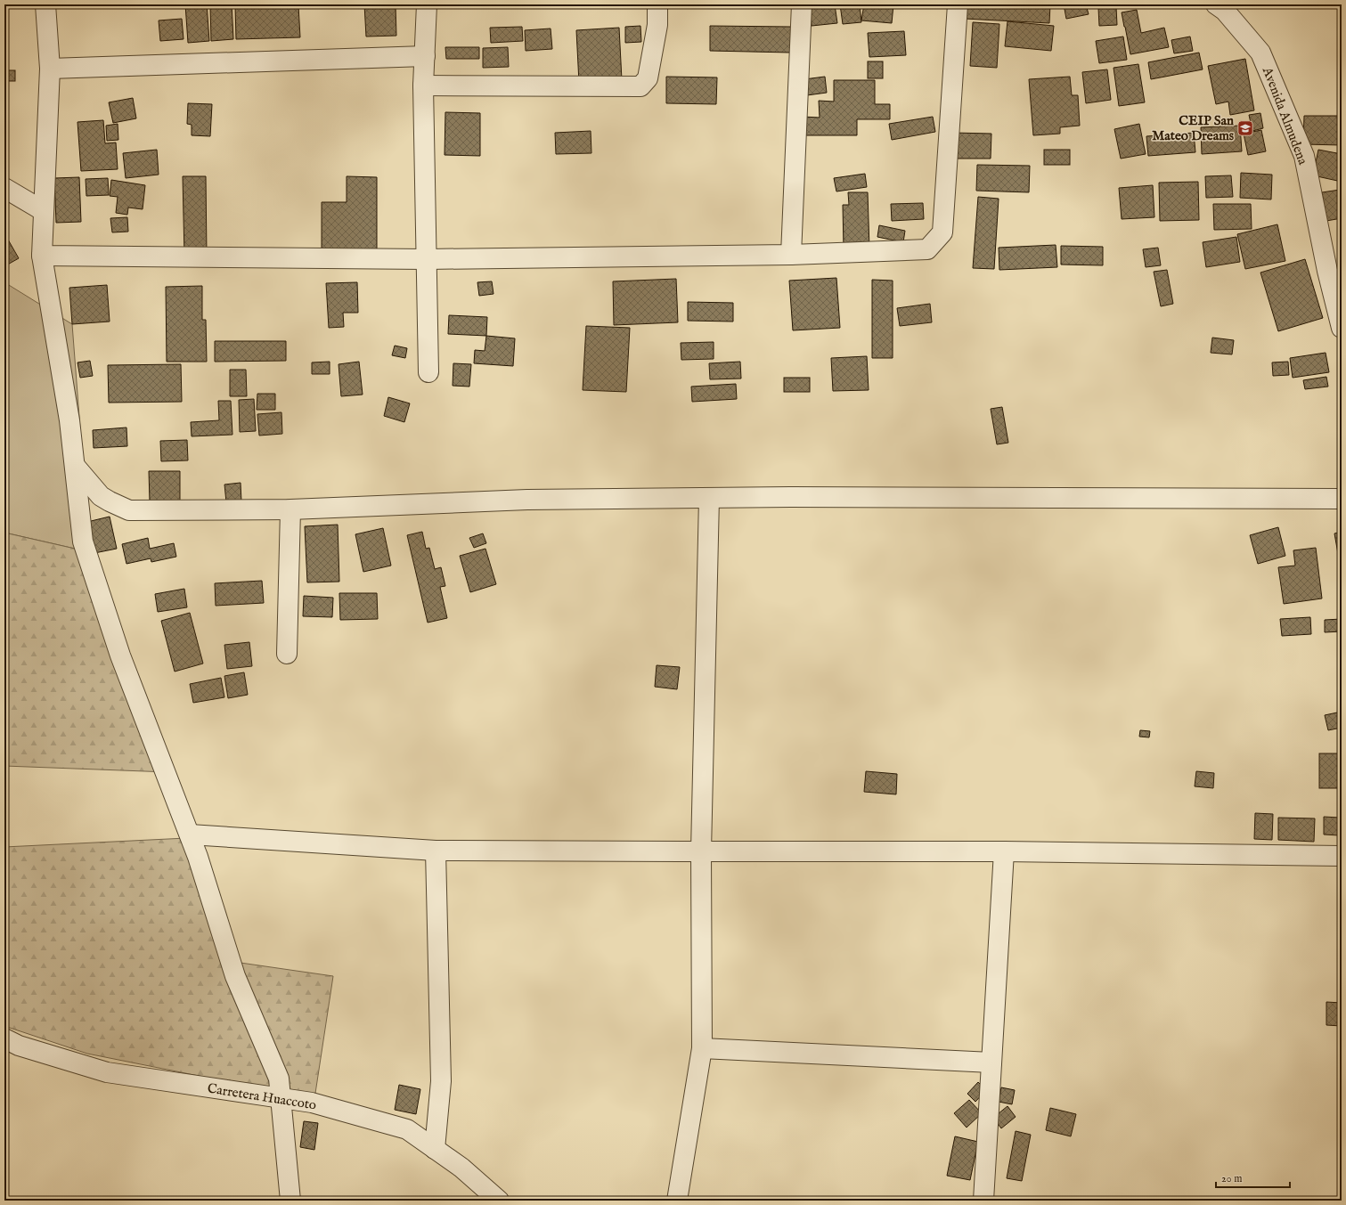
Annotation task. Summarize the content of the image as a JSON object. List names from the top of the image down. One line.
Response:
{"streets":{"street":["Avenida Almudena","Carretera Huaccoto"]},"places":{"school or university":["CEIP San Mateo Dreams"]},"scale_bar":"20 m"}
